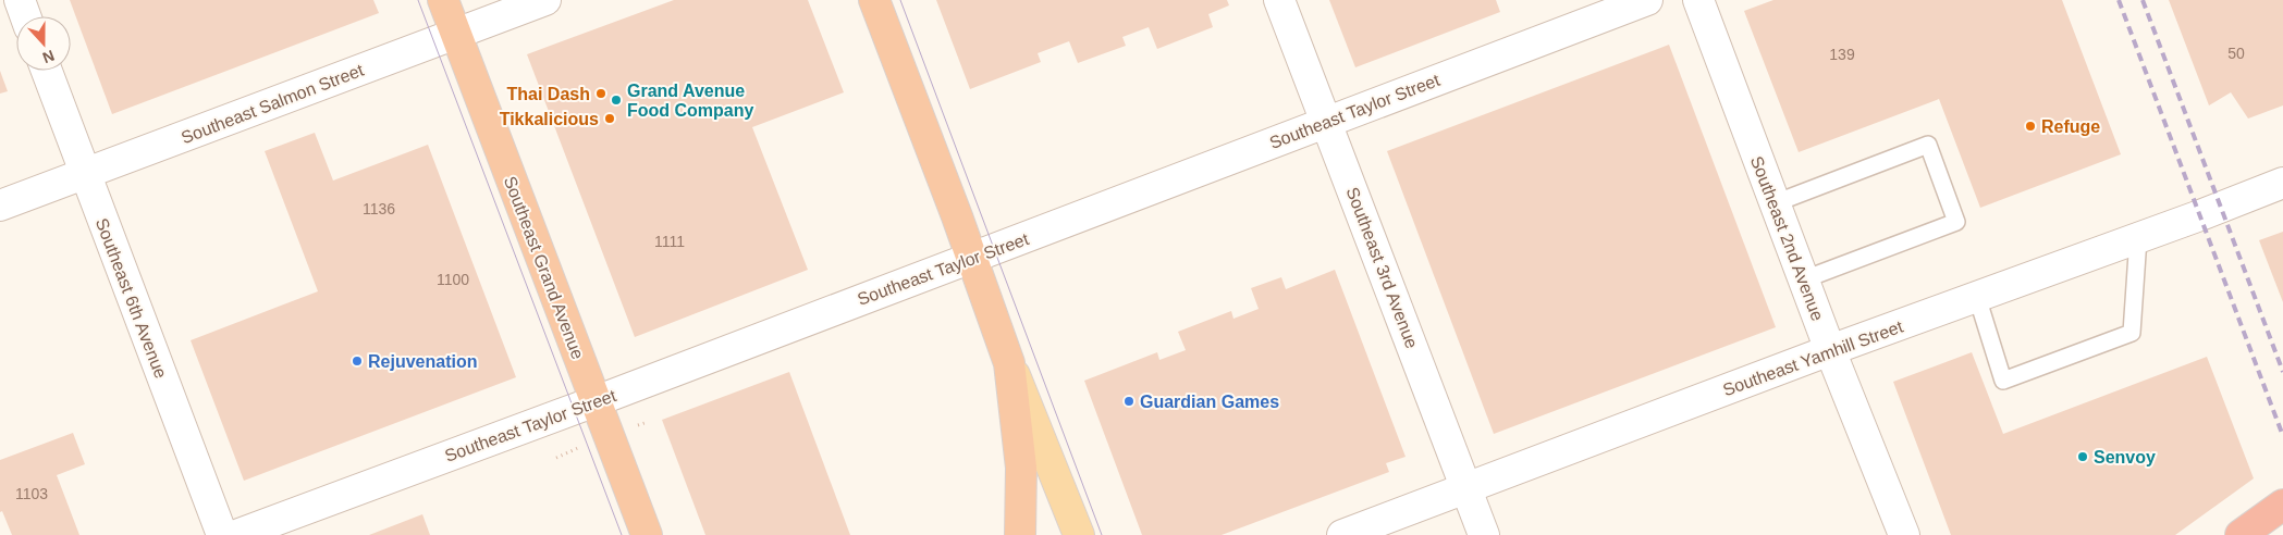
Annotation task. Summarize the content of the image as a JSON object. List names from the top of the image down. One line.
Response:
{"streets":{"highway":["Southeast Grand Avenue"],"street":["Southeast Salmon Street","Southeast Taylor Street","Southeast 2nd Avenue","Southeast 3rd Avenue","Southeast 6th Avenue","Southeast Yamhill Street"]},"crossings":[["Southeast Salmon Street","Southeast Grand Avenue"],["Southeast Salmon Street","Southeast 6th Avenue"],["Southeast Taylor Street","Southeast Grand Avenue"],["Southeast Taylor Street","Southeast 3rd Avenue"],["Southeast 2nd Avenue","Southeast Yamhill Street"],["Southeast 3rd Avenue","Southeast Yamhill Street"]],"places":["Thai Dash","Grand Avenue Food Company","Tikkalicious","Refuge","Rejuvenation","Guardian Games","Senvoy"],"house_numbers":["50","139","1136","1111","1100","1103"],"north":"bottom"}
